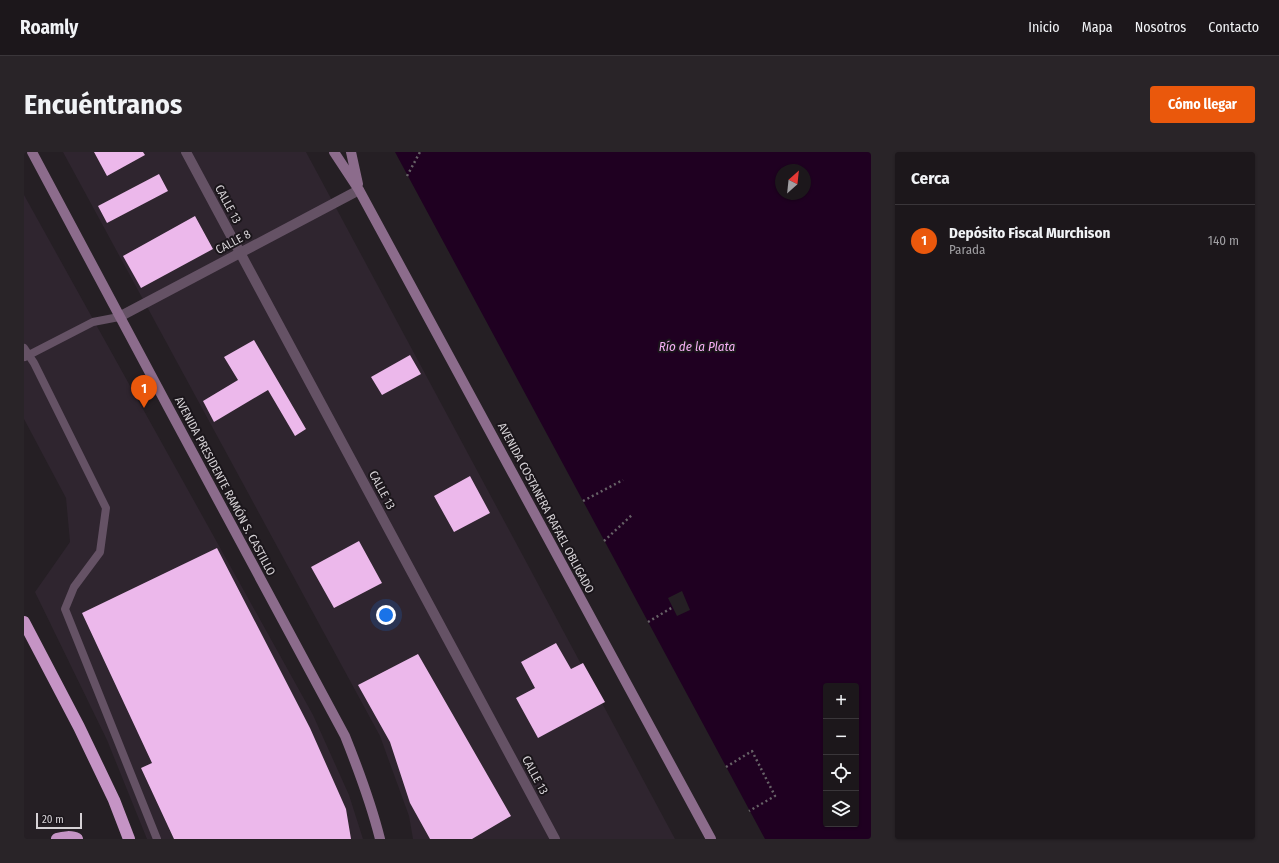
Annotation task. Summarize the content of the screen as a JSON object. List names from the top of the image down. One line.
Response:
{"streets":{"main road":["AVENIDA PRESIDENTE RAMÓN S. CASTILLO","AVENIDA COSTANERA RAFAEL OBLIGADO"],"street":["CALLE 13","CALLE 8"]},"crossings":[["CALLE 13","CALLE 8"],["CALLE 8","AVENIDA PRESIDENTE RAMÓN S. CASTILLO"],["CALLE 8","AVENIDA COSTANERA RAFAEL OBLIGADO"]],"water":["Río de la Plata"],"scale_bar":"20 m","north":"top right","page":{"header":"Roamly","nav":["Inicio","Mapa","Nosotros","Contacto"],"buttons":"Cómo llegar","title":"Encuéntranos","heading":"Cerca","list":[{"mark":"1","name":"Depósito Fiscal Murchison","note":"Parada","value":"140 m"}],"pins":"1","map_buttons":["+","−"],"scale":"20 m"}}
